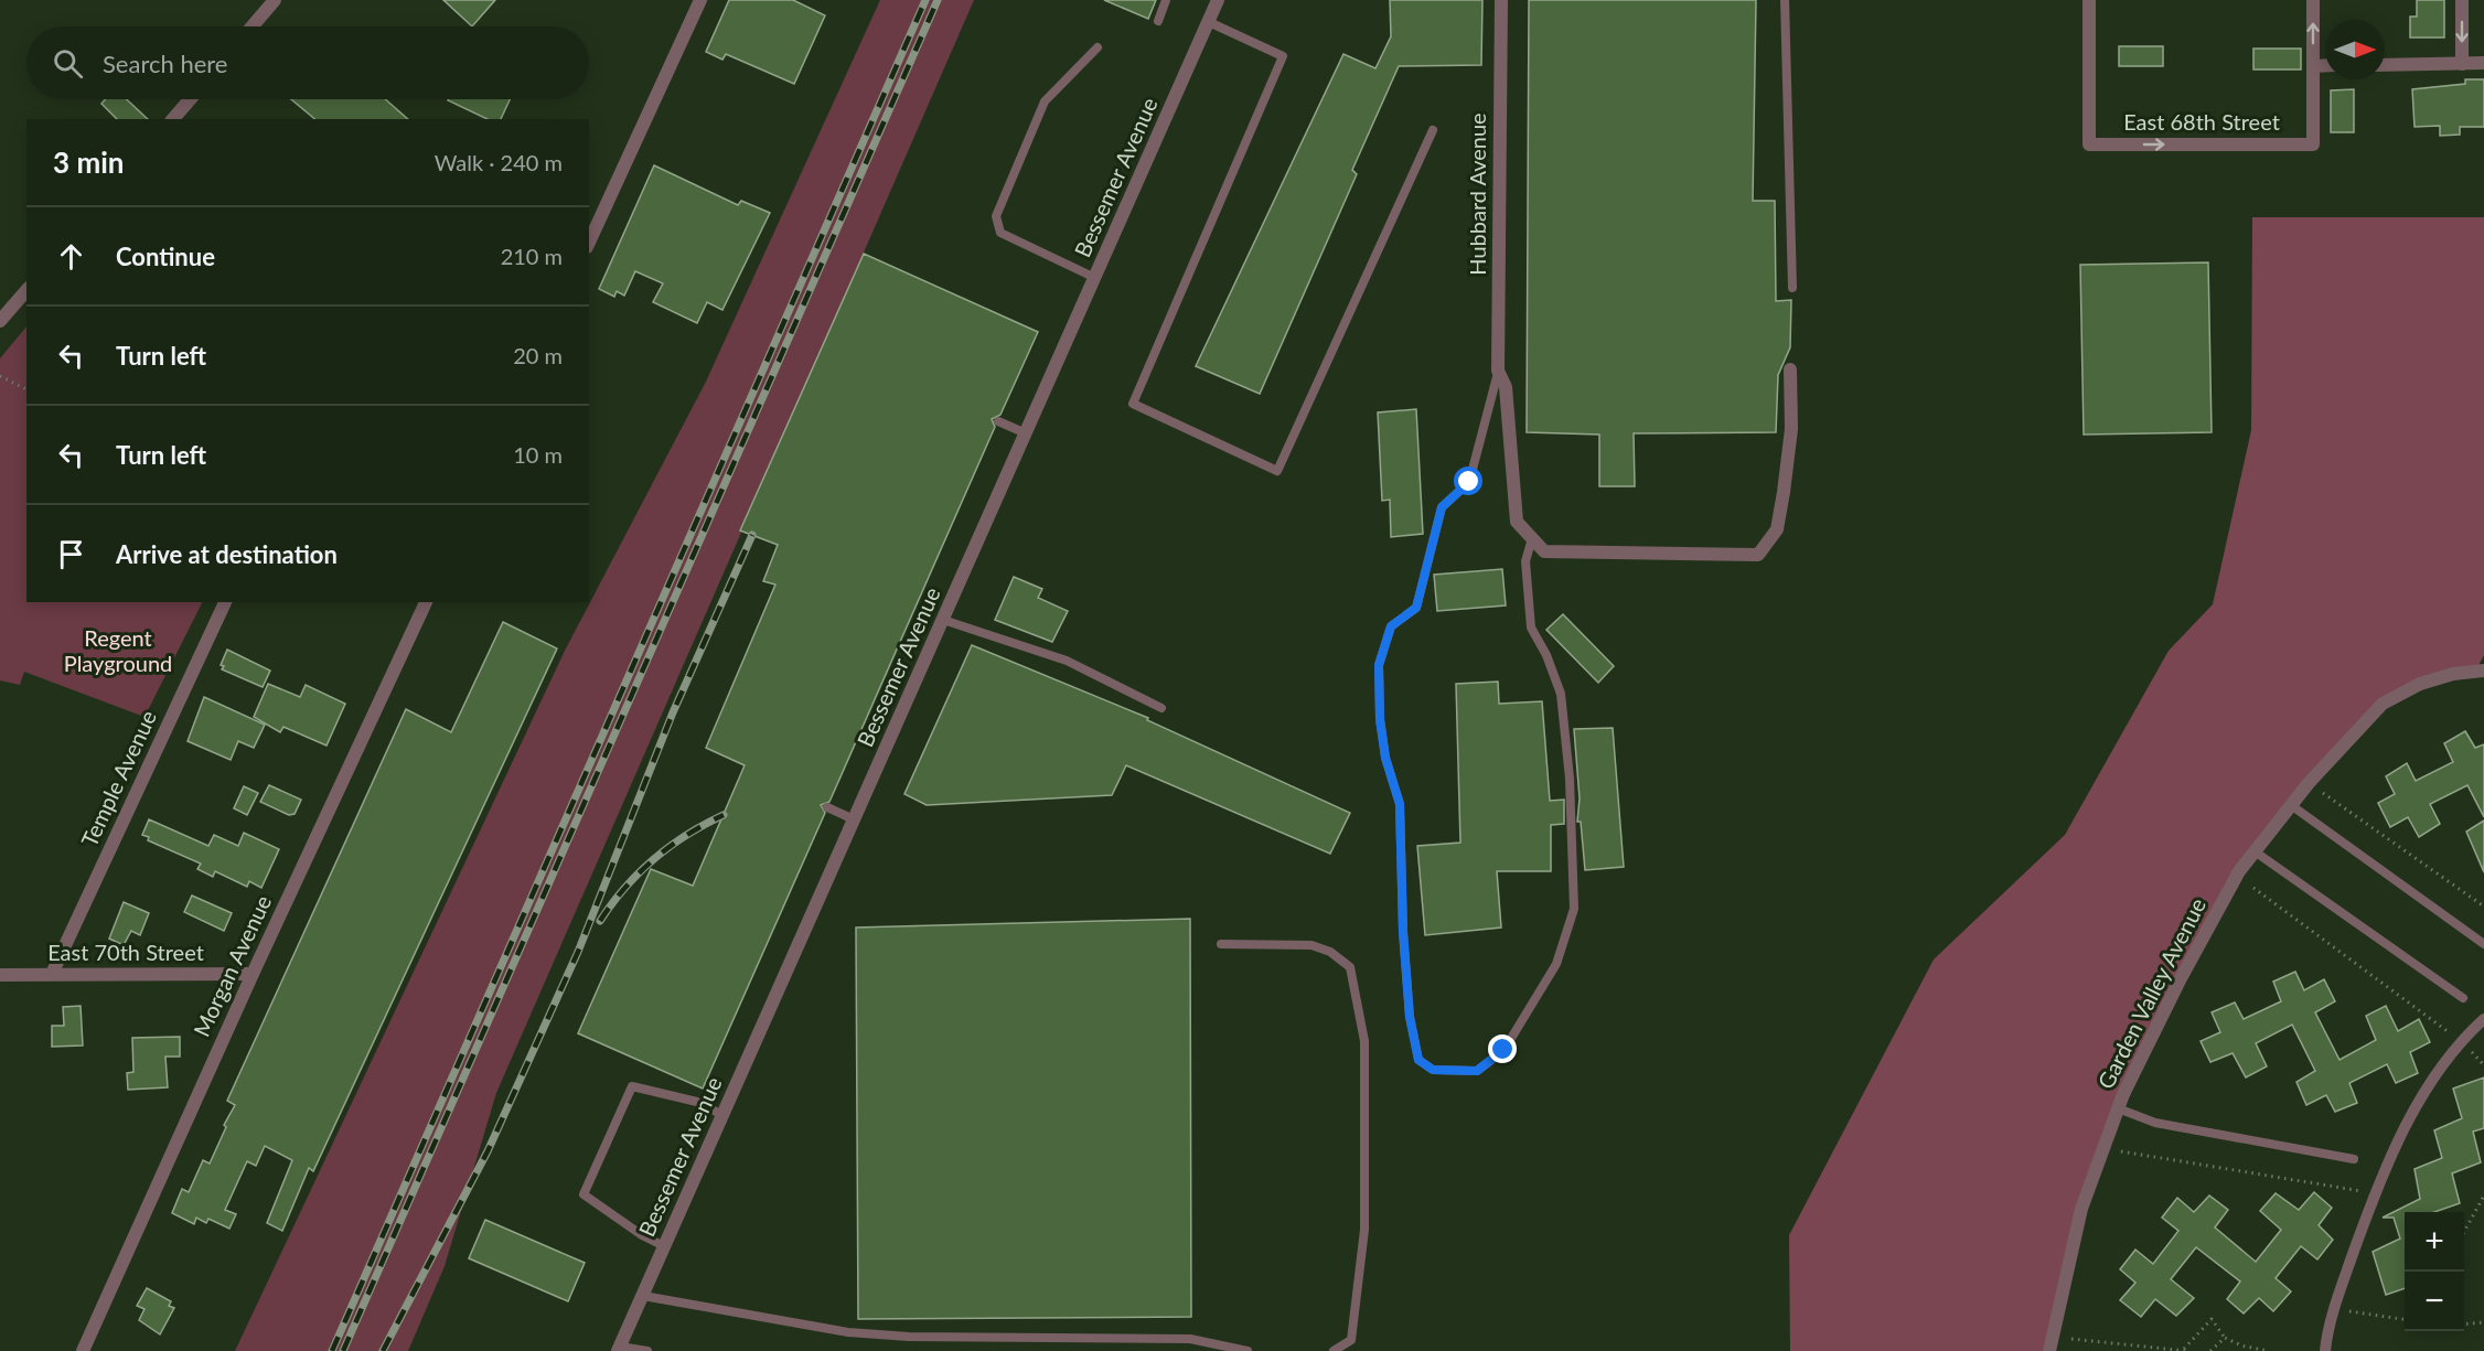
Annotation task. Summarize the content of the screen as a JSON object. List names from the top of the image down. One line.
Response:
{"streets":{"street":["East 68th Street","Bessemer Avenue","Hubbard Avenue","Temple Avenue","East 70th Street","Morgan Avenue","Garden Valley Avenue"]},"crossings":[["Temple Avenue","East 70th Street"],["East 70th Street","Morgan Avenue"]],"parks":["Regent Playground"],"north":"right","page":{"search":"Search here","heading":["3 min","Walk · 240 m"],"list":[["Continue","210 m"],["Turn left","20 m"],["Turn left","10 m"],"Arrive at destination"],"map_buttons":["+","−"]}}
